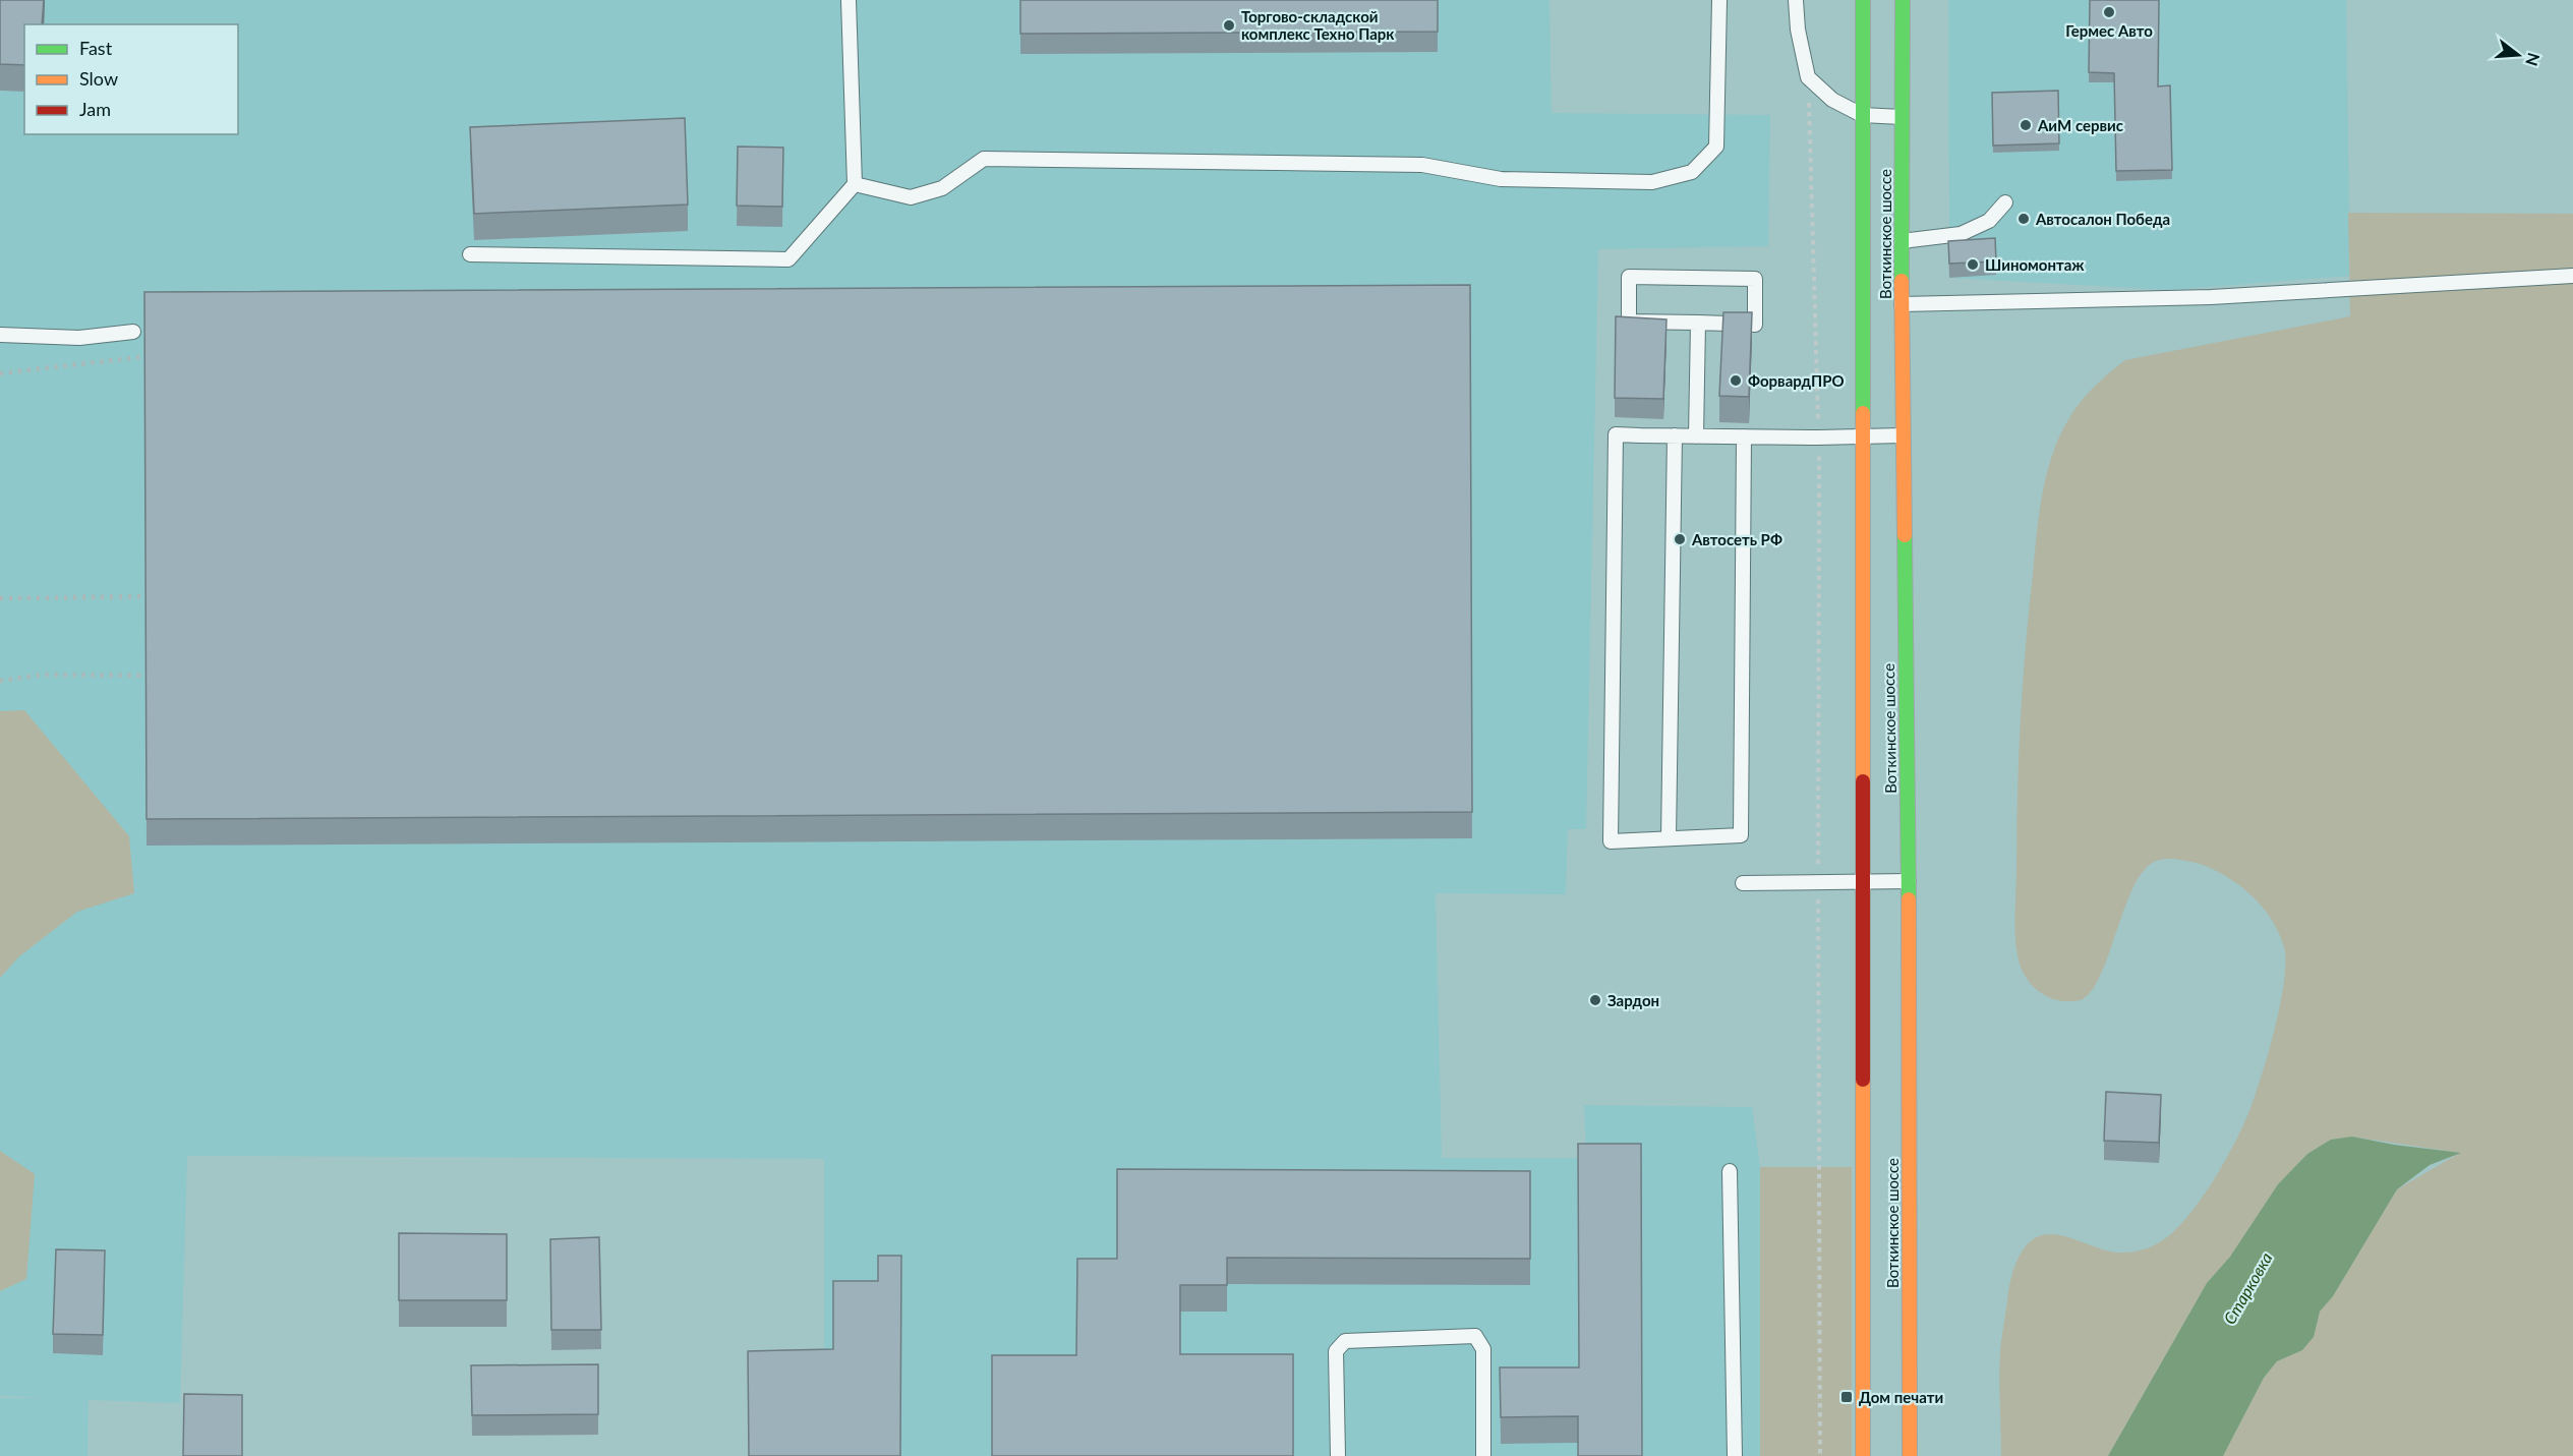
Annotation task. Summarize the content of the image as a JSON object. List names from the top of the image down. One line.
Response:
{"streets":{"main road":["Воткинское шоссе"]},"water":["Старковка"],"places":{"other":["Гермес Авто","Торгово-складской комплекс Техно Парк","АиМ сервис","Автосалон Победа","Шиномонтаж","ФорвардПРО","Автосеть РФ","Зардон"],"transit":["Дом печати"]},"legend":["Fast","Slow","Jam"],"north":"right"}
